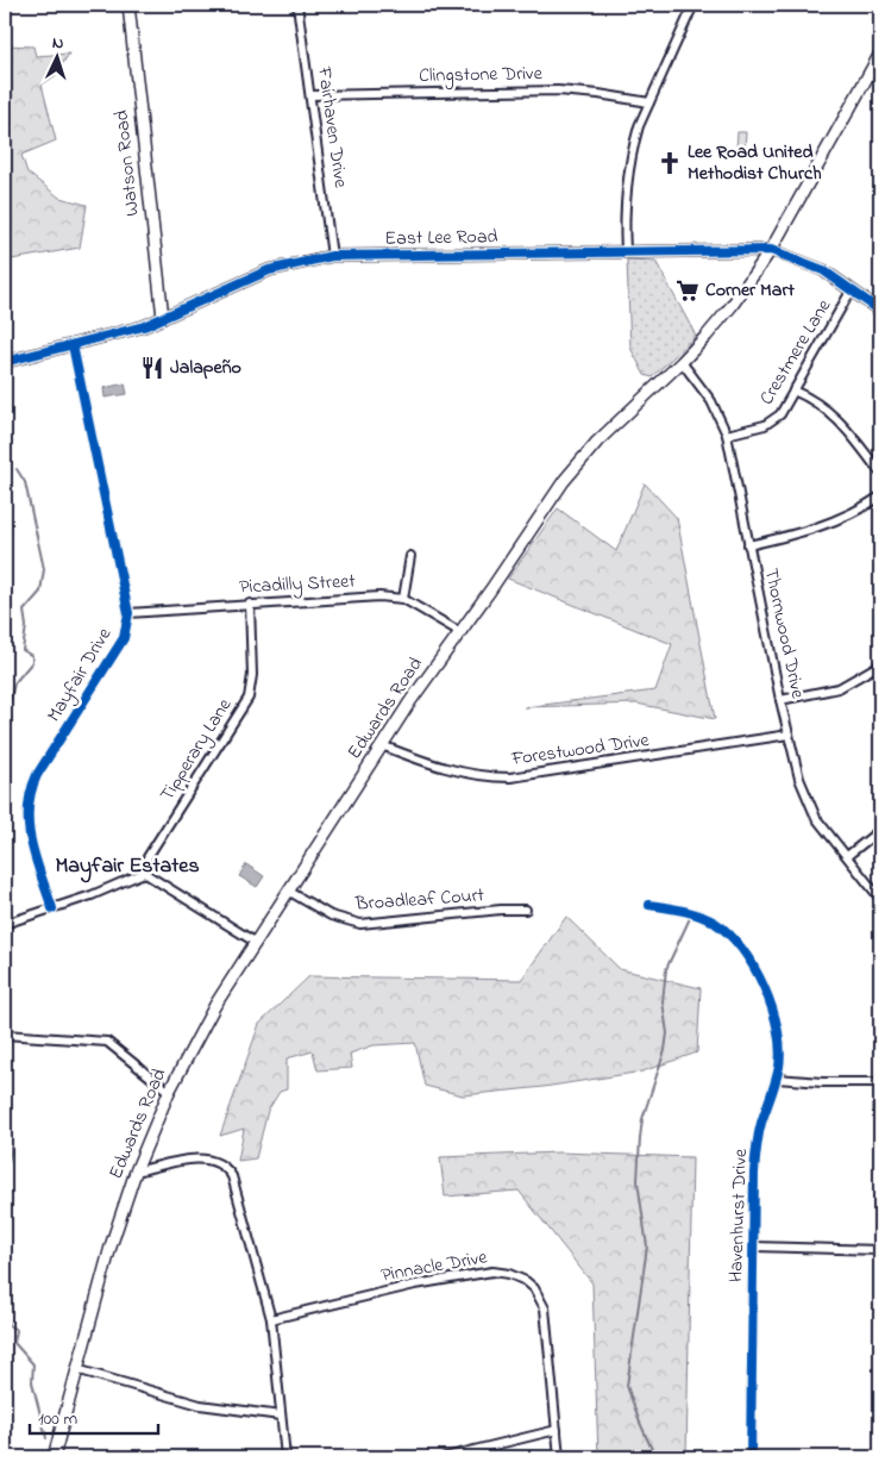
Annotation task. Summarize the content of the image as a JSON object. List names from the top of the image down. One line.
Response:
{"streets":{"main road":["Watson Road","East Lee Road","Edwards Road"],"street":["Clingstone Drive","Fairhaven Drive","Crestmere Lane","Picadilly Street","Thornwood Drive","Mayfair Drive","Tipperary Lane","Forestwood Drive","Broadleaf Court","Havenhurst Drive","Pinnacle Drive"]},"crossings":[["Clingstone Drive","Fairhaven Drive"],["Fairhaven Drive","East Lee Road"],["Watson Road","East Lee Road"],["East Lee Road","Crestmere Lane"],["East Lee Road","Mayfair Drive"],["East Lee Road","Edwards Road"],["Crestmere Lane","Thornwood Drive"],["Picadilly Street","Mayfair Drive"],["Picadilly Street","Edwards Road"],["Picadilly Street","Tipperary Lane"],["Thornwood Drive","Edwards Road"],["Thornwood Drive","Forestwood Drive"],["Edwards Road","Forestwood Drive"],["Edwards Road","Broadleaf Court"]],"districts":["Mayfair Estates"],"places":{"church":["Lee Road United Methodist Church"],"supermarket":["Corner Mart"],"restaurant":["Jalapeño"]},"scale_bar":"100 m","north":"top"}
